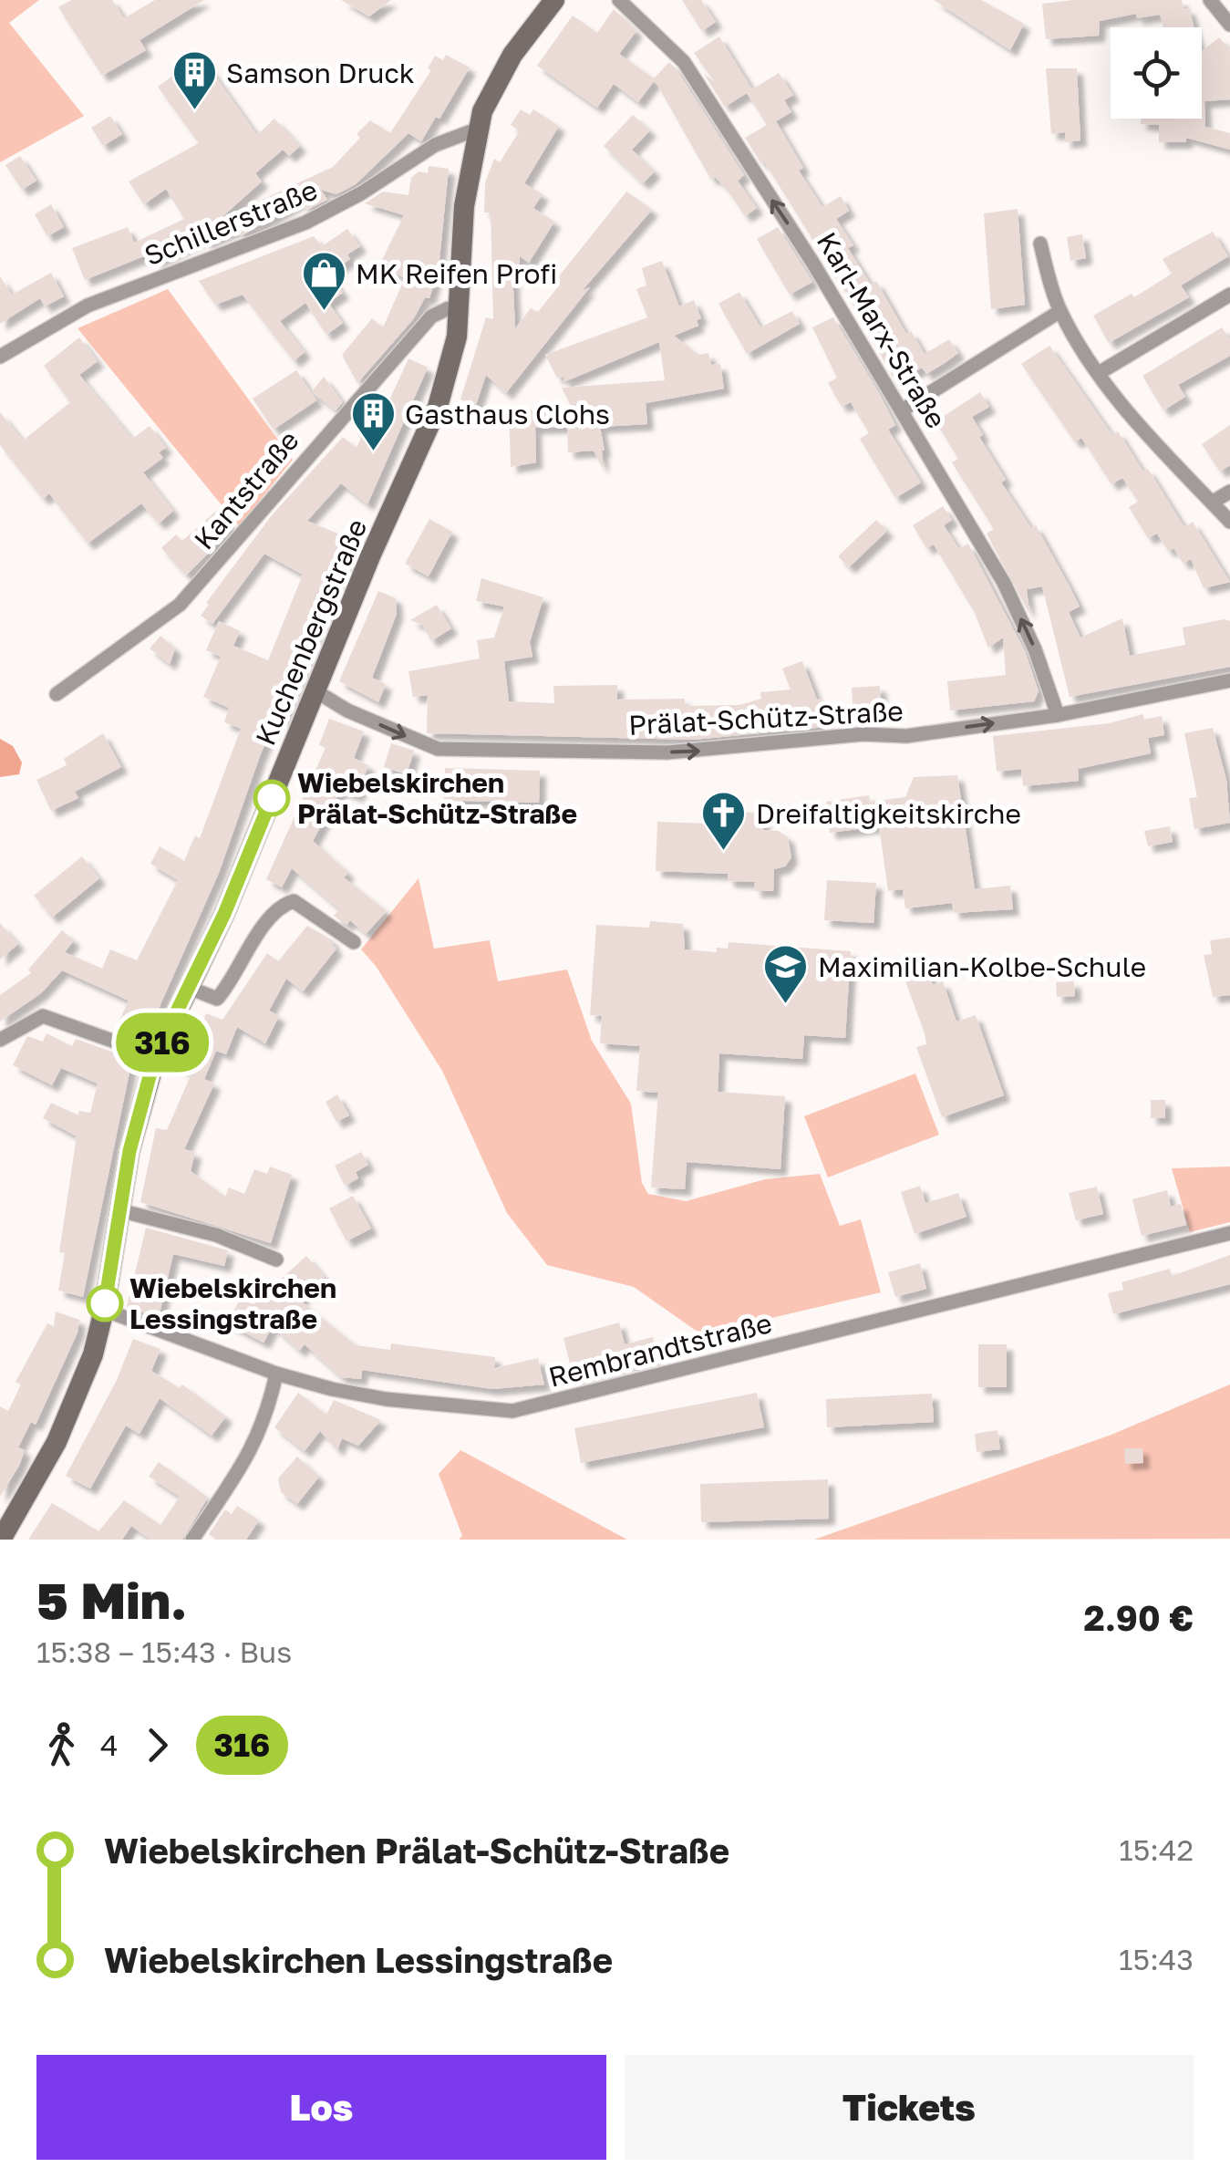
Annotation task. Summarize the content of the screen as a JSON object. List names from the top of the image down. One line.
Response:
{"streets":{"main road":["Kuchenbergstraße"],"street":["Schillerstraße","Karl-Marx-Straße","Kantstraße","Prälat-Schütz-Straße","Rembrandtstraße"]},"crossings":[["Schillerstraße","Kuchenbergstraße"],["Karl-Marx-Straße","Prälat-Schütz-Straße"],["Kantstraße","Kuchenbergstraße"],["Kuchenbergstraße","Prälat-Schütz-Straße"],["Kuchenbergstraße","Rembrandtstraße"]],"one_way":["Karl-Marx-Straße","Prälat-Schütz-Straße"],"places":{"building":["Samson Druck","Gasthaus Clohs"],"shop":["MK Reifen Profi"],"other":["Wiebelskirchen Prälat-Schütz-Straße","Wiebelskirchen Lessingstraße"],"church":["Dreifaltigkeitskirche"],"school or university":["Maximilian-Kolbe-Schule"]},"lines":["bus line 316"],"page":{"on_map":"316","heading":["5 Min.","15:38 – 15:43 · Bus","2.90 €"],"legs":["4","316"],"list":[{"name":"Wiebelskirchen Prälat-Schütz-Straße","value":"15:42"},{"name":"Wiebelskirchen Lessingstraße","value":"15:43"}],"buttons":["Los","Tickets"]}}
